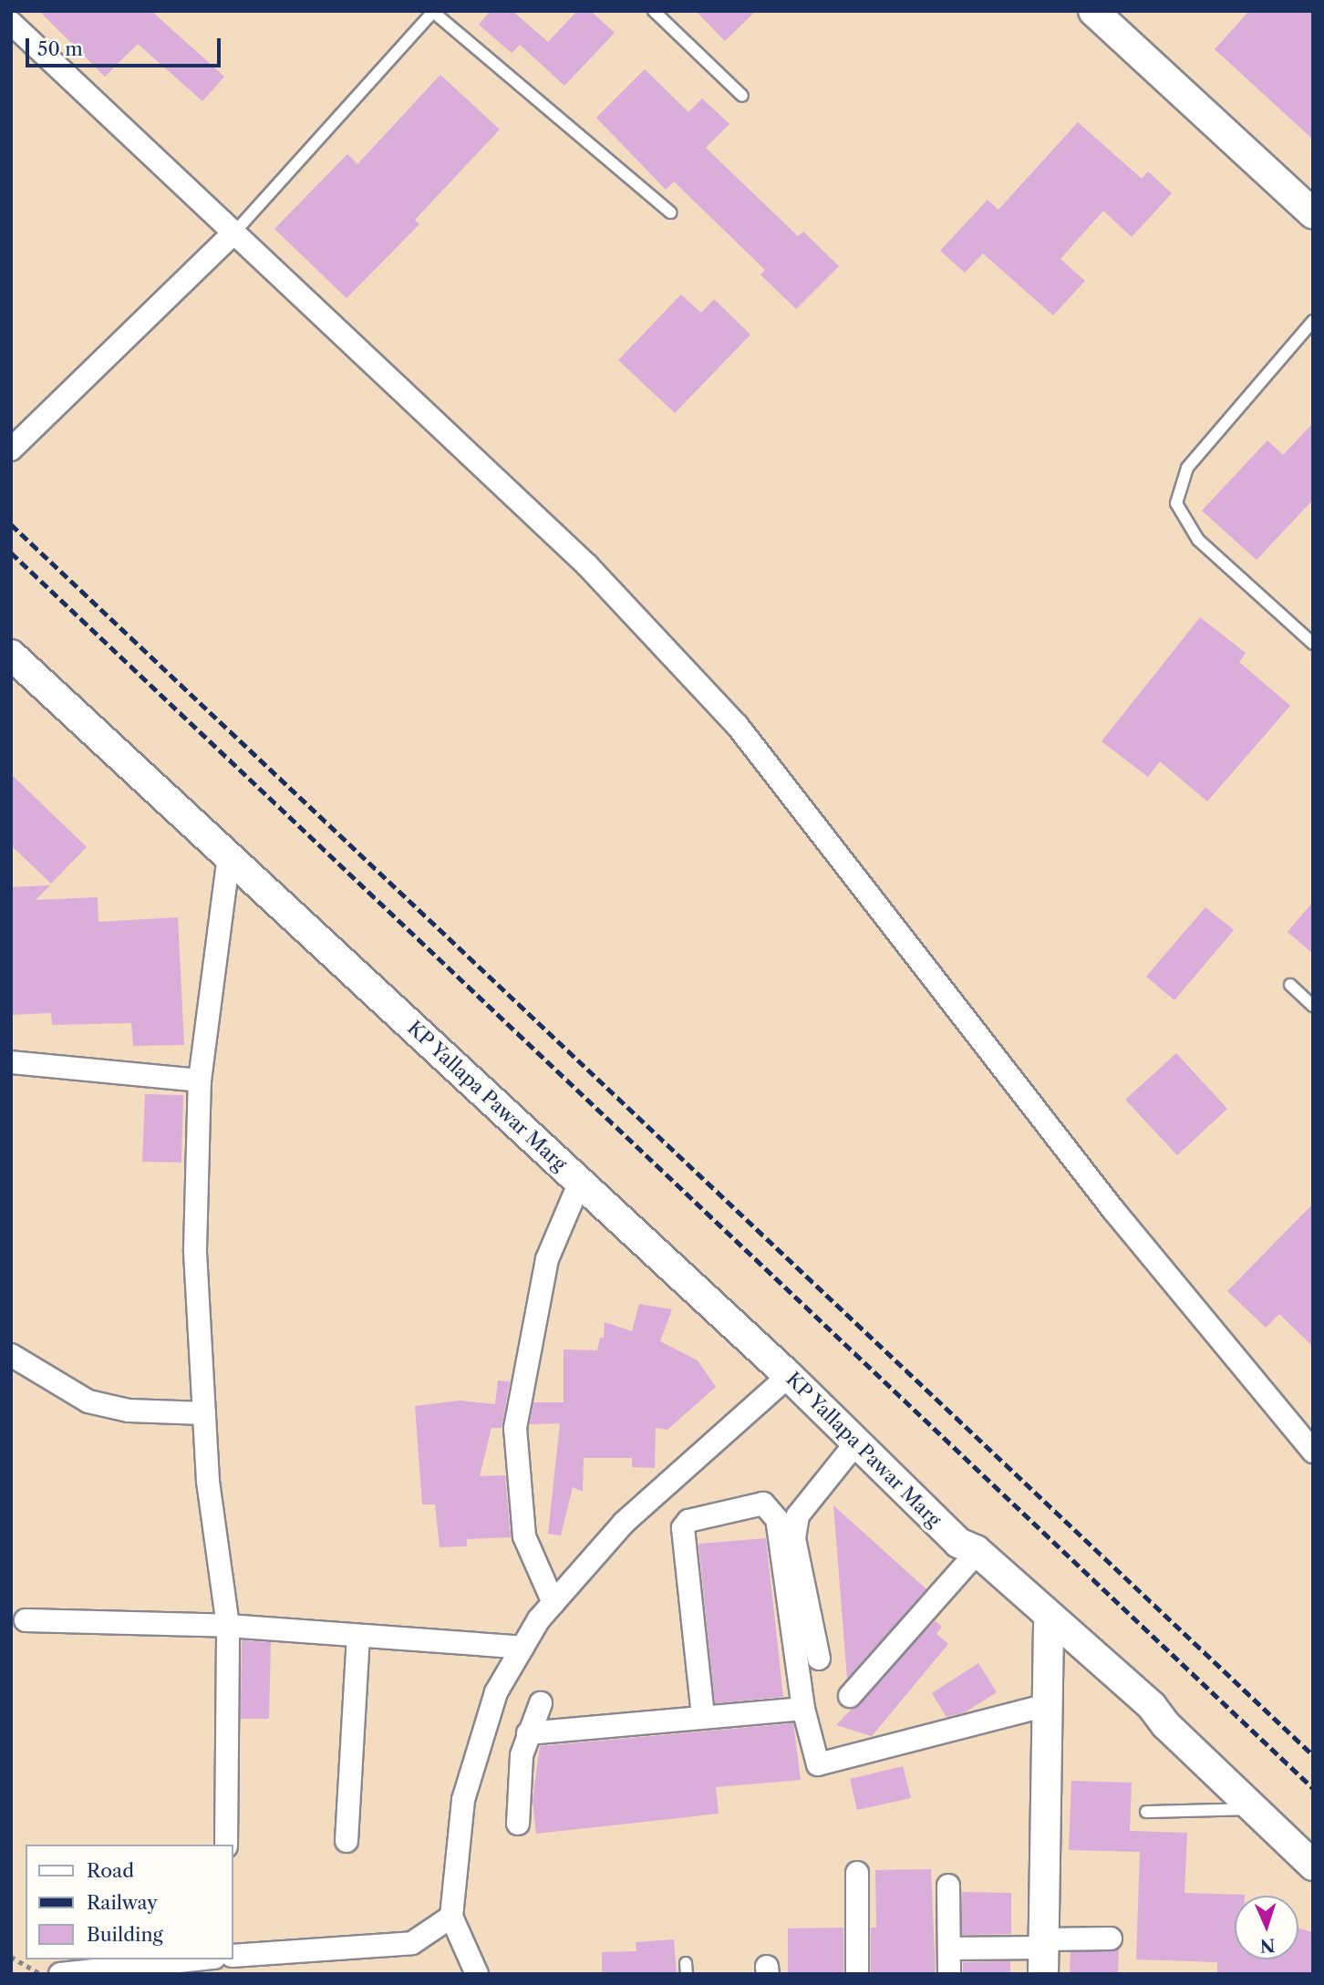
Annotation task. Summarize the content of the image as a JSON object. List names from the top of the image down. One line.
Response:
{"streets":{"street":["KP Yallapa Pawar Marg"]},"legend":["Road","Railway","Building"],"scale_bar":"50 m","north":"bottom"}
